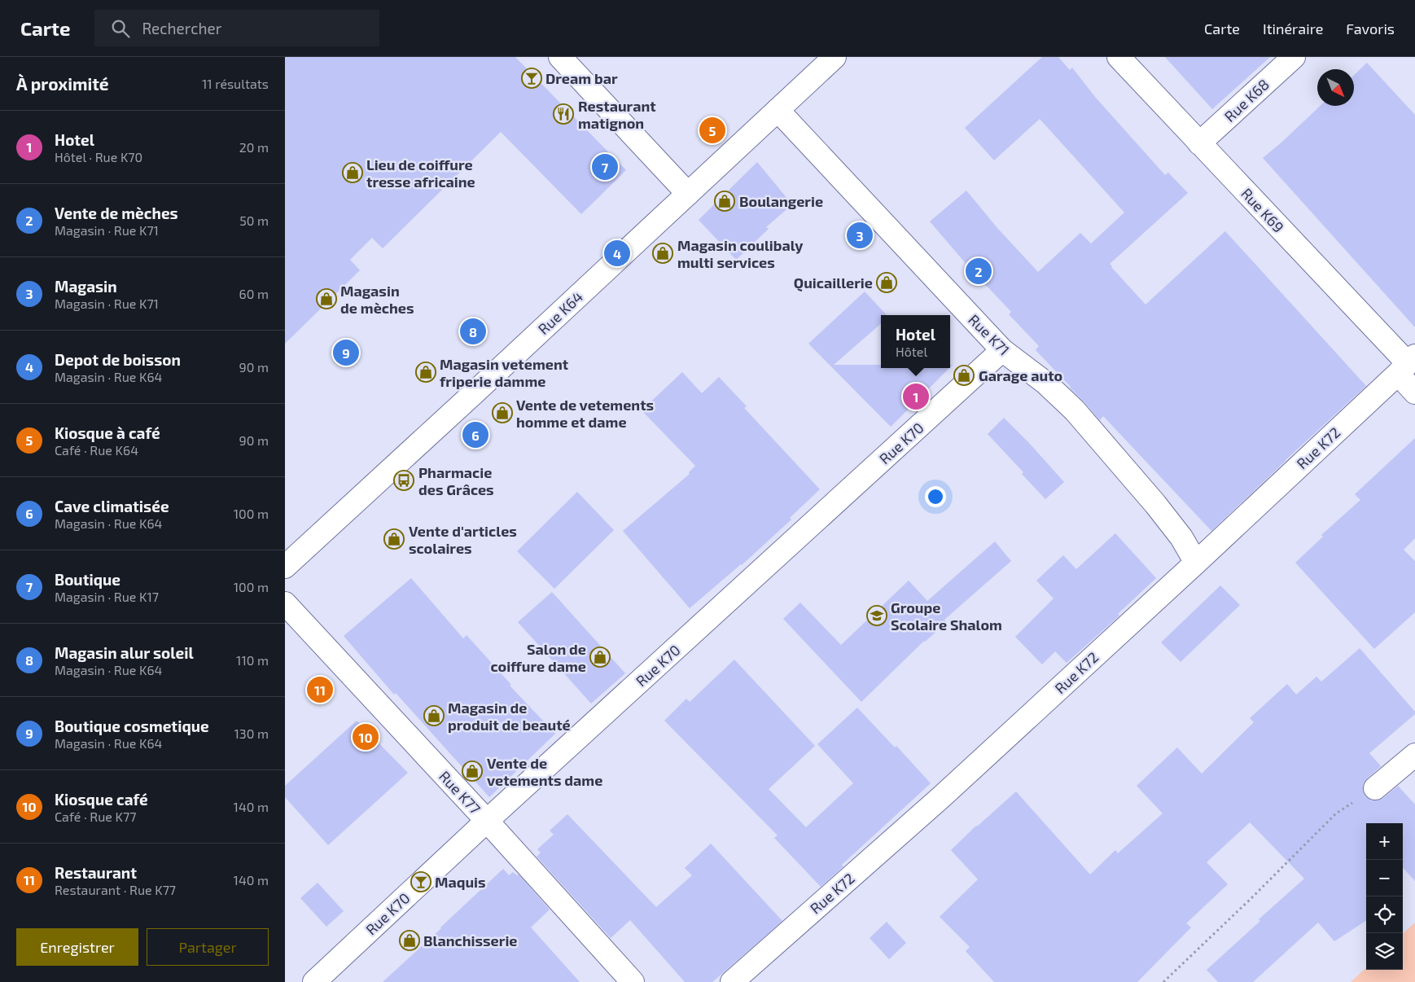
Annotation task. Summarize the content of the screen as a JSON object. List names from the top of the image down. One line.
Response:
{"streets":{"street":["Rue K68","Rue K69","Rue K64","Rue K71","Rue K70","Rue K72","Rue K77"]},"crossings":[["Rue K68","Rue K69"],["Rue K69","Rue K72"],["Rue K64","Rue K71"],["Rue K71","Rue K70"],["Rue K71","Rue K72"],["Rue K70","Rue K77"]],"places":{"bar":["Dream bar","Maquis"],"restaurant":["Restaurant matignon"],"shop":["Lieu de coiffure tresse africaine","Boulangerie","Magasin coulibaly multi services","Quicaillerie","Magasin de mèches","Magasin vetement friperie damme","Garage auto","Vente de vetements homme et dame","Vente d'articles scolaires","Salon de coiffure dame","Magasin de produit de beauté","Vente de vetements dame","Blanchisserie"],"bus stop":["Pharmacie des Grâces"],"school or university":["Groupe Scolaire Shalom"]},"north":"bottom right","page":{"header":"Carte","search":"Rechercher","nav":["Carte","Itinéraire","Favoris"],"heading":["À proximité","11 résultats"],"list":[{"mark":"1","name":"Hotel","note":"Hôtel · Rue K70","value":"20 m"},{"mark":"2","name":"Vente de mèches","note":"Magasin · Rue K71","value":"50 m"},{"mark":"3","name":"Magasin","note":"Magasin · Rue K71","value":"60 m"},{"mark":"4","name":"Depot de boisson","note":"Magasin · Rue K64","value":"90 m"},{"mark":"5","name":"Kiosque à café","note":"Café · Rue K64","value":"90 m"},{"mark":"6","name":"Cave climatisée","note":"Magasin · Rue K64","value":"100 m"},{"mark":"7","name":"Boutique","note":"Magasin · Rue K17","value":"100 m"},{"mark":"8","name":"Magasin alur soleil","note":"Magasin · Rue K64","value":"110 m"},{"mark":"9","name":"Boutique cosmetique","note":"Magasin · Rue K64","value":"130 m"},{"mark":"10","name":"Kiosque café","note":"Café · Rue K77","value":"140 m"},{"mark":"11","name":"Restaurant","note":"Restaurant · Rue K77","value":"140 m"}],"pins":["5","7","3","4","2","8","9","1","6","11","10"],"popup":["Hotel","Hôtel"],"map_buttons":["+","−"],"buttons":["Enregistrer","Partager"]}}
